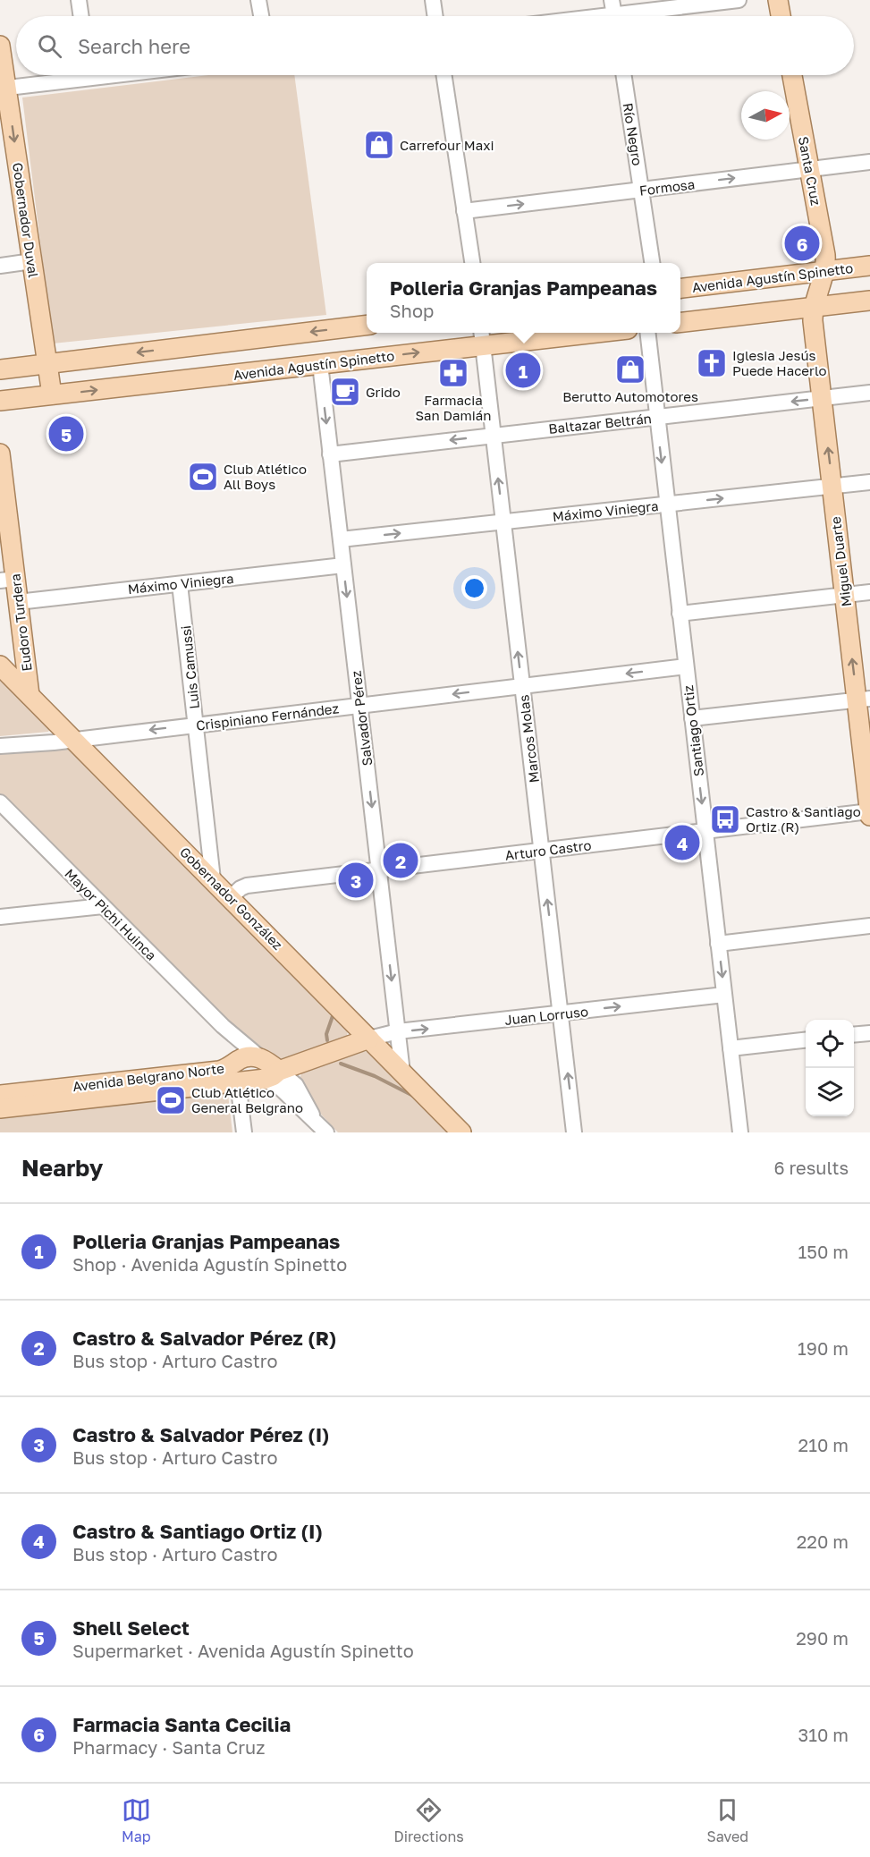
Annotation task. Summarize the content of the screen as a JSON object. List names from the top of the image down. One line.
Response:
{"streets":{"main road":["Santa Cruz","Gobernador Duval","Avenida Agustín Spinetto","Miguel Duarte","Eudoro Turdera","Gobernador González","Mayor Pichi Huinca","Avenida Belgrano Norte"],"street":["Río Negro","Formosa","Baltazar Beltrán","Máximo Viniegra","Luis Camussi","Crispiniano Fernández","Salvador Pérez","Santiago Ortiz","Marcos Molas","Arturo Castro","Juan Lorruso"]},"crossings":[["Río Negro","Formosa"],["Santa Cruz","Formosa"],["Santa Cruz","Avenida Agustín Spinetto"],["Santa Cruz","Miguel Duarte"],["Gobernador Duval","Avenida Agustín Spinetto"],["Avenida Agustín Spinetto","Salvador Pérez"],["Avenida Agustín Spinetto","Marcos Molas"],["Baltazar Beltrán","Miguel Duarte"],["Baltazar Beltrán","Salvador Pérez"],["Baltazar Beltrán","Santiago Ortiz"],["Baltazar Beltrán","Marcos Molas"],["Máximo Viniegra","Miguel Duarte"],["Máximo Viniegra","Eudoro Turdera"],["Máximo Viniegra","Luis Camussi"],["Máximo Viniegra","Salvador Pérez"],["Máximo Viniegra","Santiago Ortiz"],["Máximo Viniegra","Marcos Molas"],["Miguel Duarte","Arturo Castro"],["Eudoro Turdera","Gobernador González"],["Luis Camussi","Crispiniano Fernández"],["Luis Camussi","Gobernador González"],["Crispiniano Fernández","Salvador Pérez"],["Crispiniano Fernández","Santiago Ortiz"],["Crispiniano Fernández","Marcos Molas"],["Crispiniano Fernández","Gobernador González"],["Salvador Pérez","Arturo Castro"],["Salvador Pérez","Gobernador González"],["Salvador Pérez","Juan Lorruso"],["Santiago Ortiz","Arturo Castro"],["Santiago Ortiz","Juan Lorruso"],["Marcos Molas","Arturo Castro"],["Marcos Molas","Juan Lorruso"],["Arturo Castro","Gobernador González"],["Gobernador González","Juan Lorruso"],["Gobernador González","Avenida Belgrano Norte"],["Mayor Pichi Huinca","Avenida Belgrano Norte"],["Juan Lorruso","Avenida Belgrano Norte"]],"one_way":["Formosa","Gobernador Duval","Baltazar Beltrán","Miguel Duarte","Crispiniano Fernández","Salvador Pérez","Marcos Molas","Juan Lorruso"],"places":{"shop":["Carrefour Maxi","Berutto Automotores"],"church":["Iglesia Jesús Puede Hacerlo"],"pharmacy":["Farmacia San Damián"],"cafe":["Grido"],"sports":["Club Atlético All Boys","Club Atlético General Belgrano"],"bus stop":["Castro & Santiago Ortiz (R)"]},"north":"right","page":{"search":"Search here","pins":["6","1","5","4","2","3"],"popup":["Polleria Granjas Pampeanas","Shop"],"heading":["Nearby","6 results"],"list":[{"mark":"1","name":"Polleria Granjas Pampeanas","note":"Shop · Avenida Agustín Spinetto","value":"150 m"},{"mark":"2","name":"Castro & Salvador Pérez (R)","note":"Bus stop · Arturo Castro","value":"190 m"},{"mark":"3","name":"Castro & Salvador Pérez (I)","note":"Bus stop · Arturo Castro","value":"210 m"},{"mark":"4","name":"Castro & Santiago Ortiz (I)","note":"Bus stop · Arturo Castro","value":"220 m"},{"mark":"5","name":"Shell Select","note":"Supermarket · Avenida Agustín Spinetto","value":"290 m"},{"mark":"6","name":"Farmacia Santa Cecilia","note":"Pharmacy · Santa Cruz","value":"310 m"}],"nav":["Map","Directions","Saved"]}}
